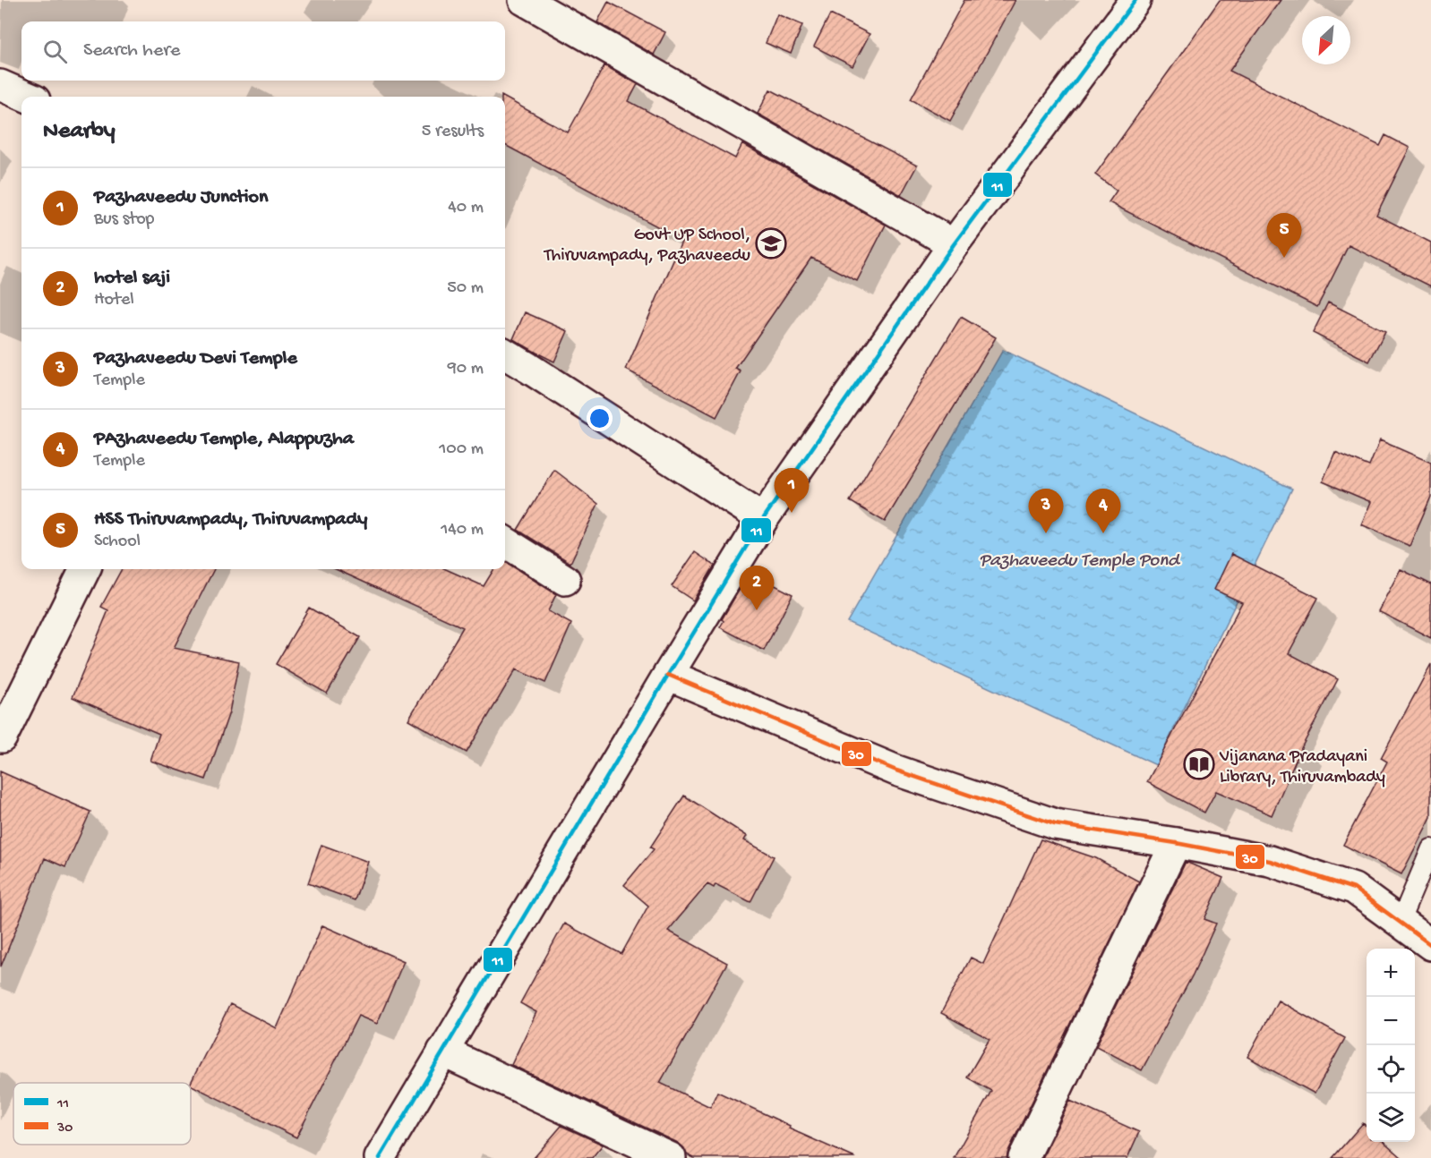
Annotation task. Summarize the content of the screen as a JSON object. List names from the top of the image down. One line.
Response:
{"water":["Pazhaveedu Temple Pond"],"places":{"school or university":["Govt UP School, Thiruvampady, Pazhaveedu"],"library":["Vijanana Pradayani Library, Thiruvambady"]},"lines":["transit line 11","transit line 30"],"legend":["11","30"],"north":"bottom left","page":{"search":"Search here","heading":["Nearby","5 results"],"list":[{"mark":"1","name":"Pazhaveedu Junction","note":"Bus stop","value":"40 m"},{"mark":"2","name":"hotel saji","note":"Hotel","value":"50 m"},{"mark":"3","name":"Pazhaveedu Devi Temple","note":"Temple","value":"90 m"},{"mark":"4","name":"PAzhaveedu Temple, Alappuzha","note":"Temple","value":"100 m"},{"mark":"5","name":"HSS Thiruvampady, Thiruvampady","note":"School","value":"140 m"}],"pins":["5","1","3","4","2"],"map_buttons":["+","−"]}}
